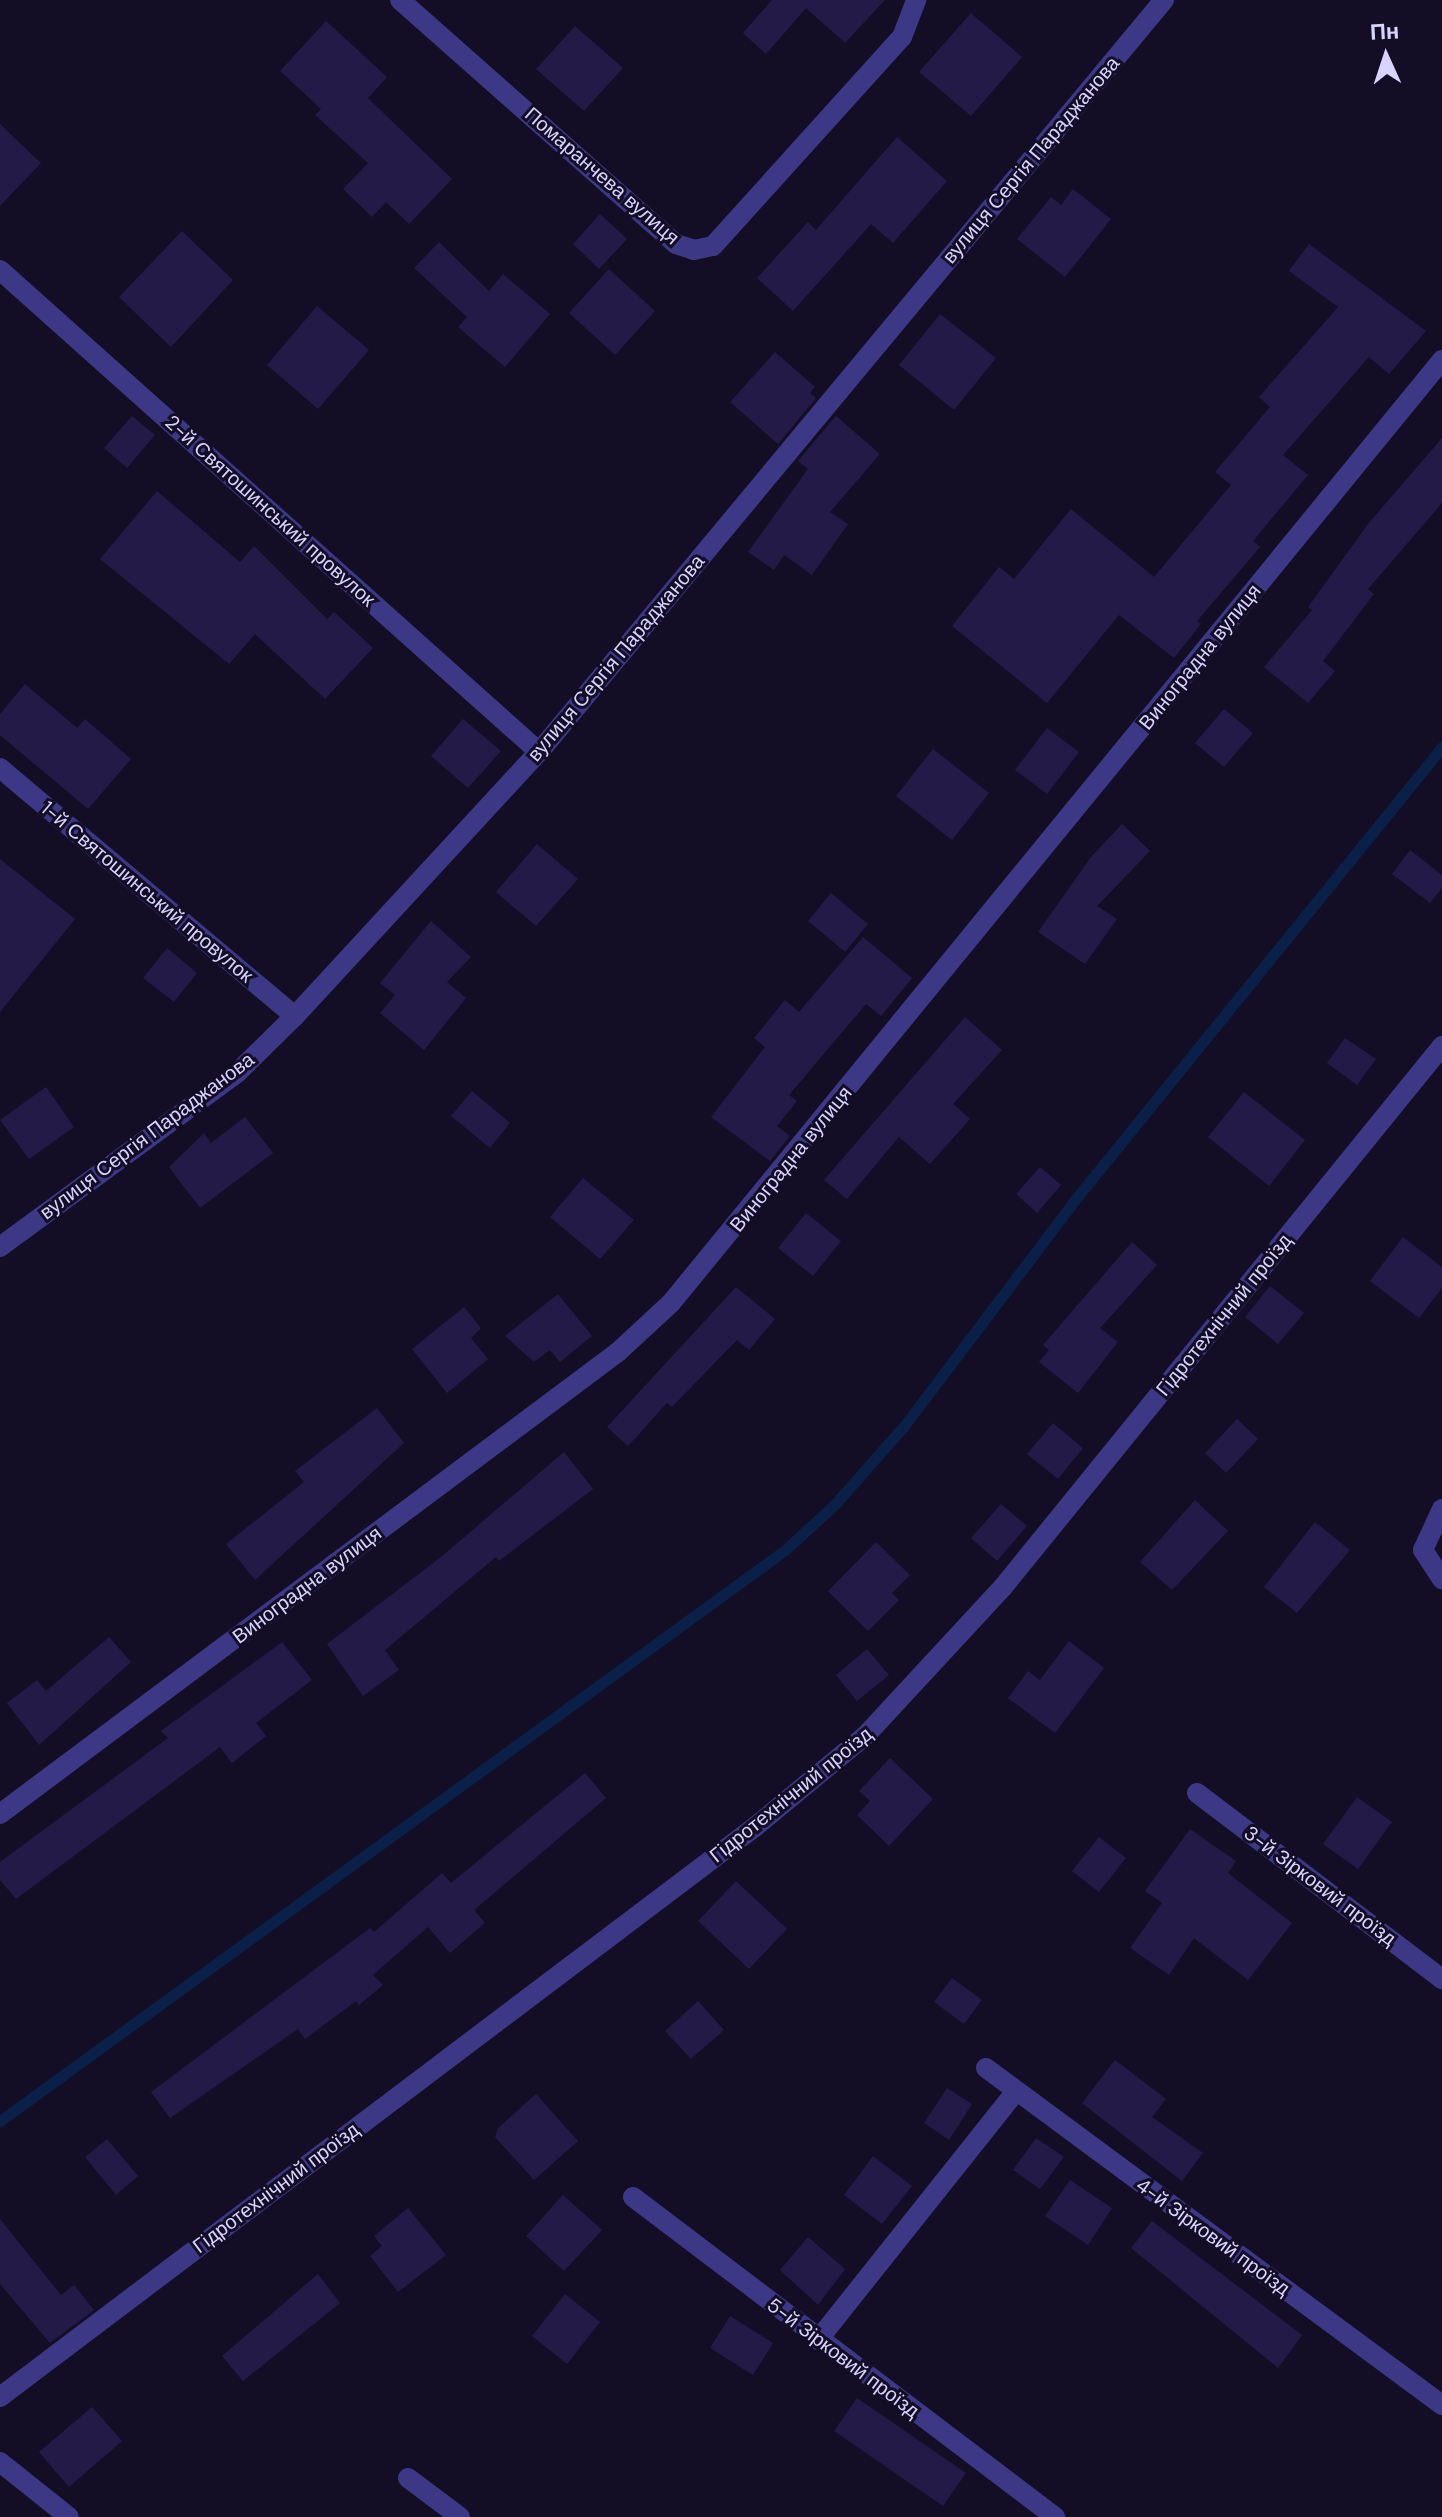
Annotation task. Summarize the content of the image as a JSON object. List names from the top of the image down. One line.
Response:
{"streets":{"street":["вулиця Сергія Параджанова","Помаранчева вулиця","2-й Святошинський провулок","Виноградна вулиця","1-й Святошинський провулок","Гідротехнічний проїзд","3-й Зірковий проїзд","4-й Зірковий проїзд","5-й Зірковий проїзд"]},"crossings":[["вулиця Сергія Параджанова","2-й Святошинський провулок"],["вулиця Сергія Параджанова","1-й Святошинський провулок"]],"north":"top"}
